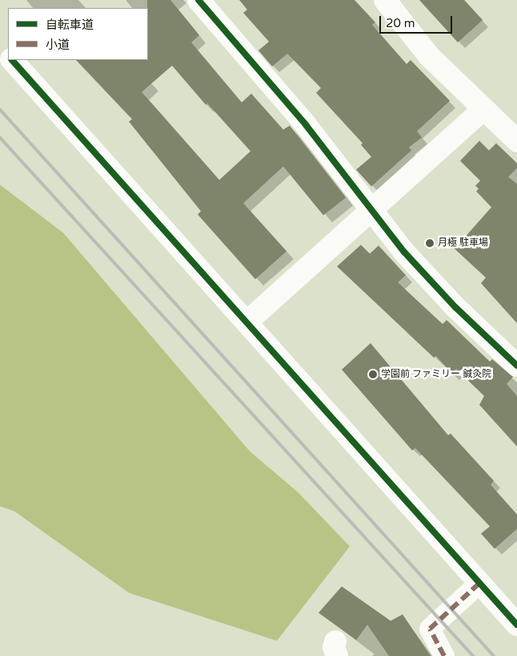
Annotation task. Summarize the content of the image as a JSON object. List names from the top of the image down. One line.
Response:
{"places":["月極 駐車場","学園前 ファミリー 鍼灸院"],"legend":["自転車道","小道"],"scale_bar":"20 m"}
